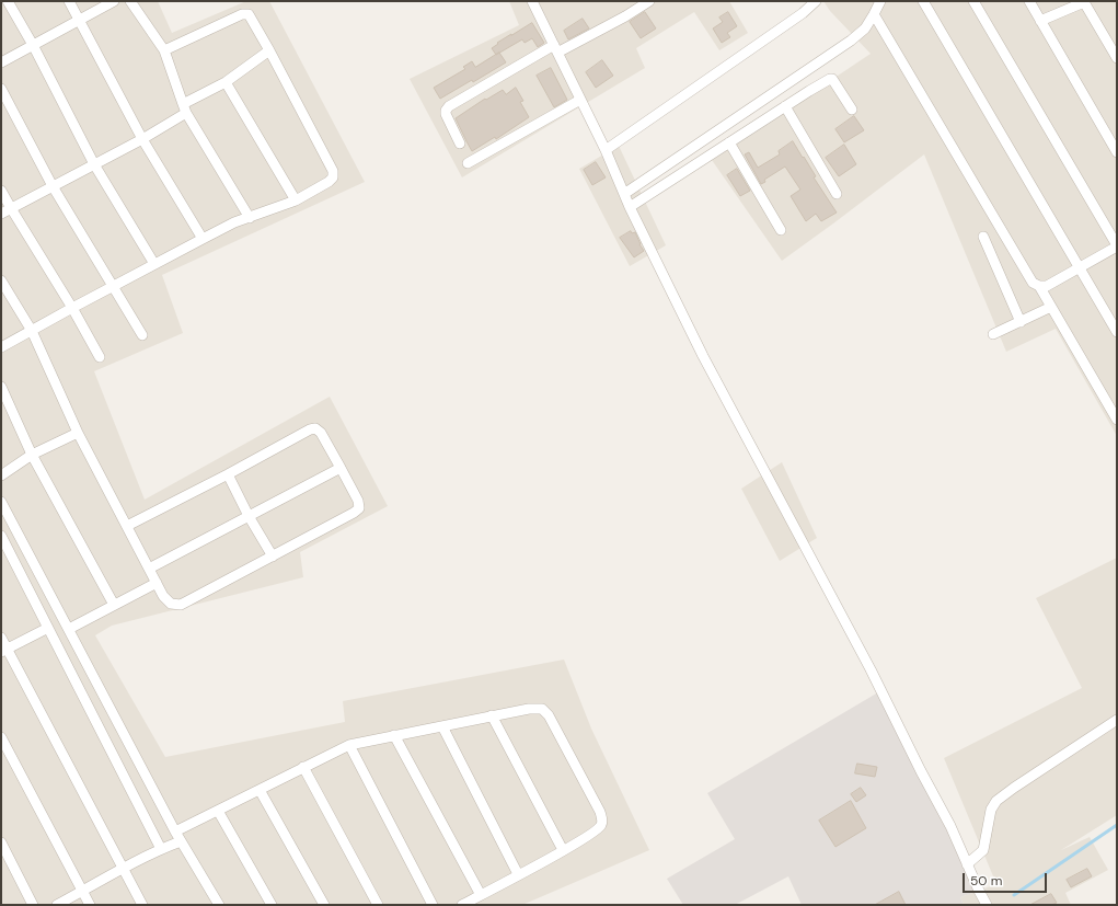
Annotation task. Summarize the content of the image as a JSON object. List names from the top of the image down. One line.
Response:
{"scale_bar":"50 m"}
